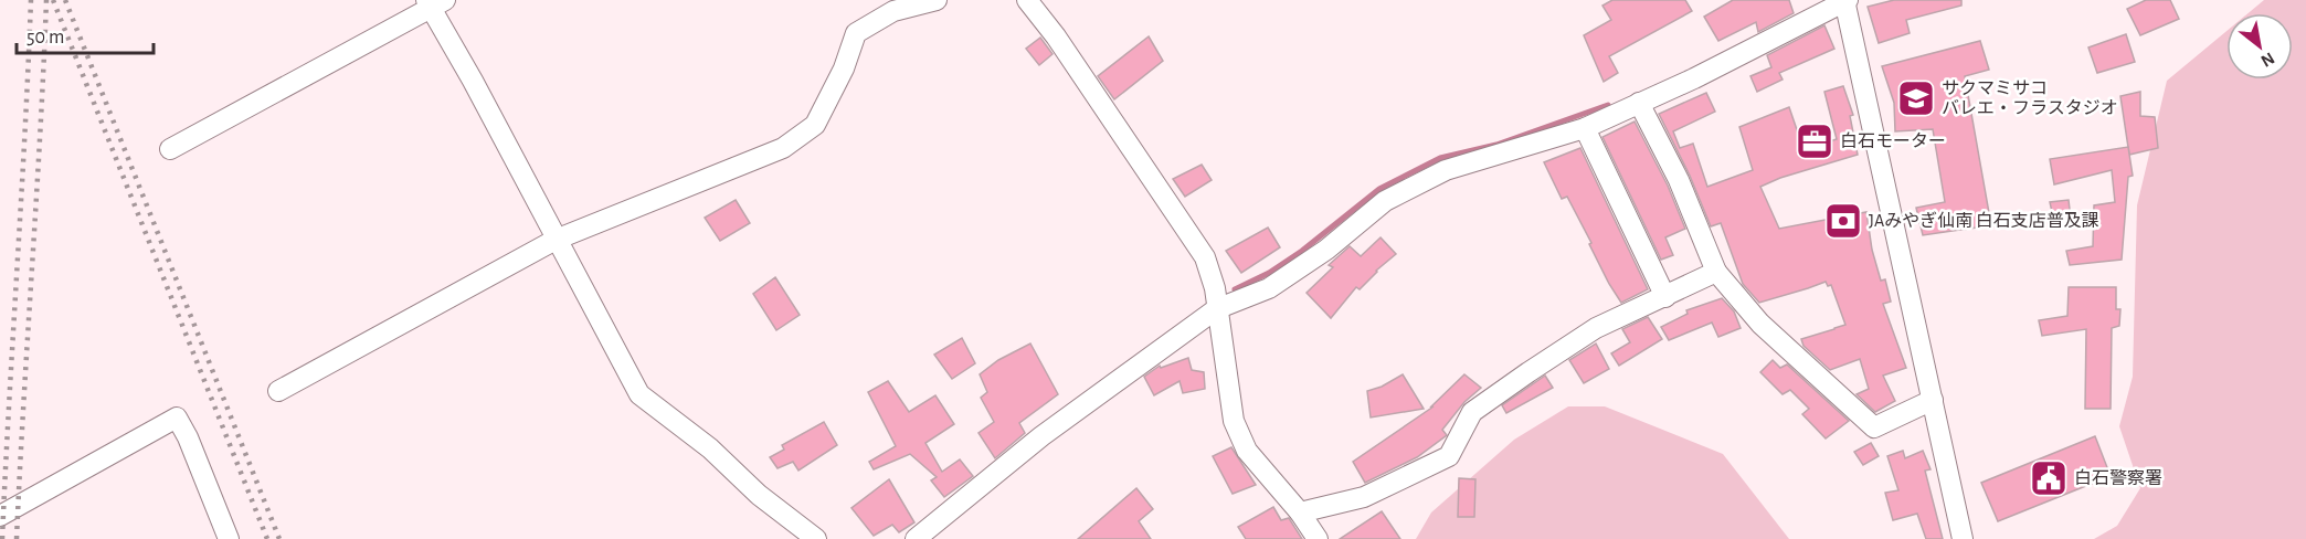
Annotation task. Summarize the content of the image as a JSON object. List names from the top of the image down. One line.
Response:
{"places":{"school or university":["サクマミサコ バレエ・フラスタジオ"],"office":["白石モーター"],"bank":["JAみやぎ仙南 白石支店普及課"],"public building":["白石警察署"]},"scale_bar":"50 m","north":"bottom right"}
